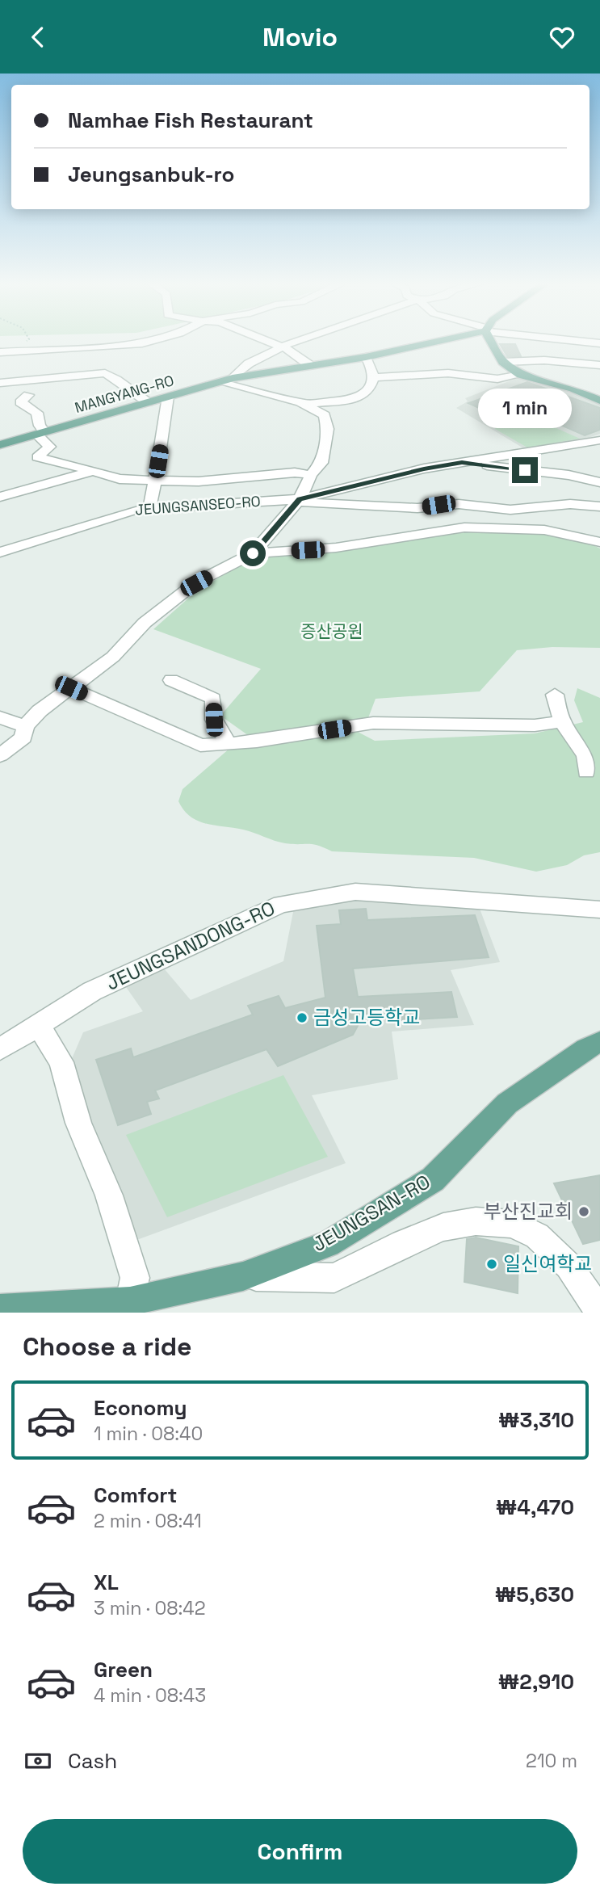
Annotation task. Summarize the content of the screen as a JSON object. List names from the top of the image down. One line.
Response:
{"streets":{"main road":["MANGYANG-RO","JEUNGSAN-RO"],"street":["JEUNGSANSEO-RO","JEUNGSANDONG-RO"]},"parks":["증산공원"],"places":["금성고등학교","부산진교회","일신여학교"],"page":{"header":"Movio","banner":["Namhae Fish Restaurant","Jeungsanbuk-ro"],"bubble":"1 min","heading":"Choose a ride","list":[{"name":"Economy","note":"1 min · 08:40","value":"₩3,310"},{"name":"Comfort","note":"2 min · 08:41","value":"₩4,470"},{"name":"XL","note":"3 min · 08:42","value":"₩5,630"},{"name":"Green","note":"4 min · 08:43","value":"₩2,910"}],"pay":["Cash","210 m"],"buttons":"Confirm"}}
